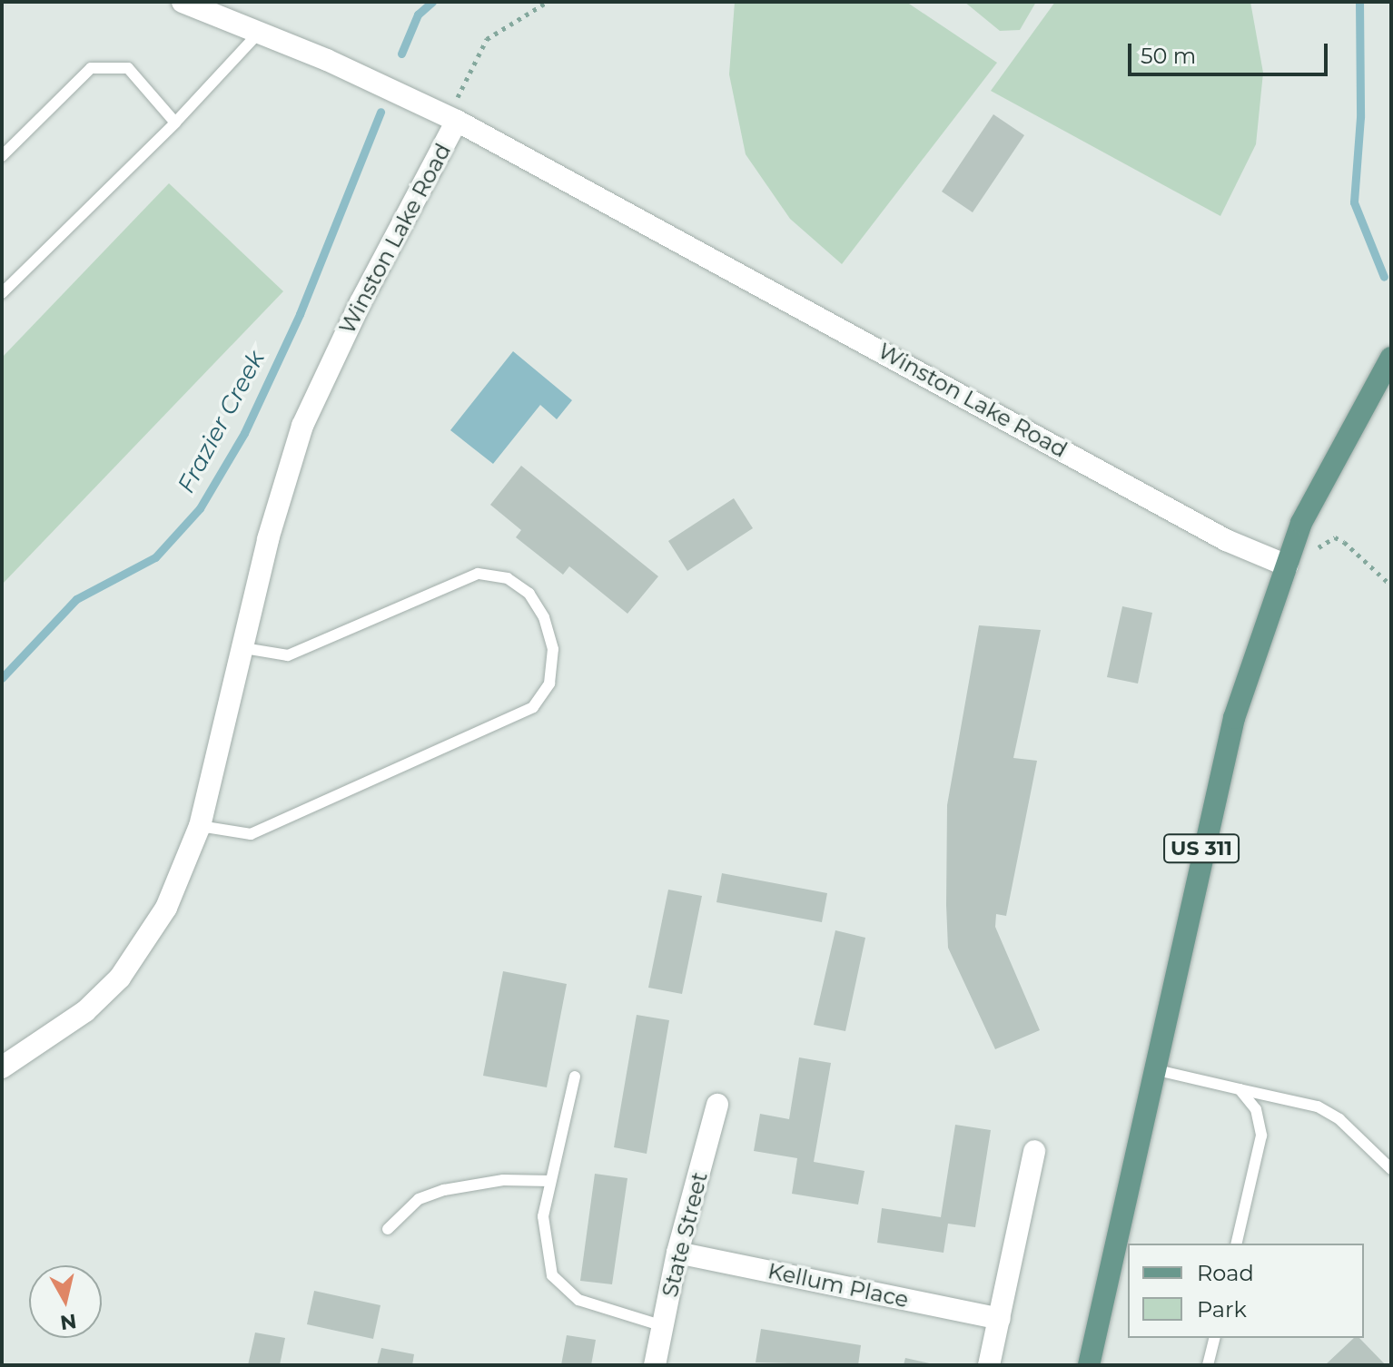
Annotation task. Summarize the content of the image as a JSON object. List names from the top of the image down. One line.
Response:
{"streets":{"main road":["US 311"],"street":["Winston Lake Road","State Street","Kellum Place"]},"crossings":[["Winston Lake Road","US 311"],["State Street","Kellum Place"]],"water":["Frazier Creek"],"legend":["Road","Park"],"scale_bar":"50 m","north":"bottom"}
